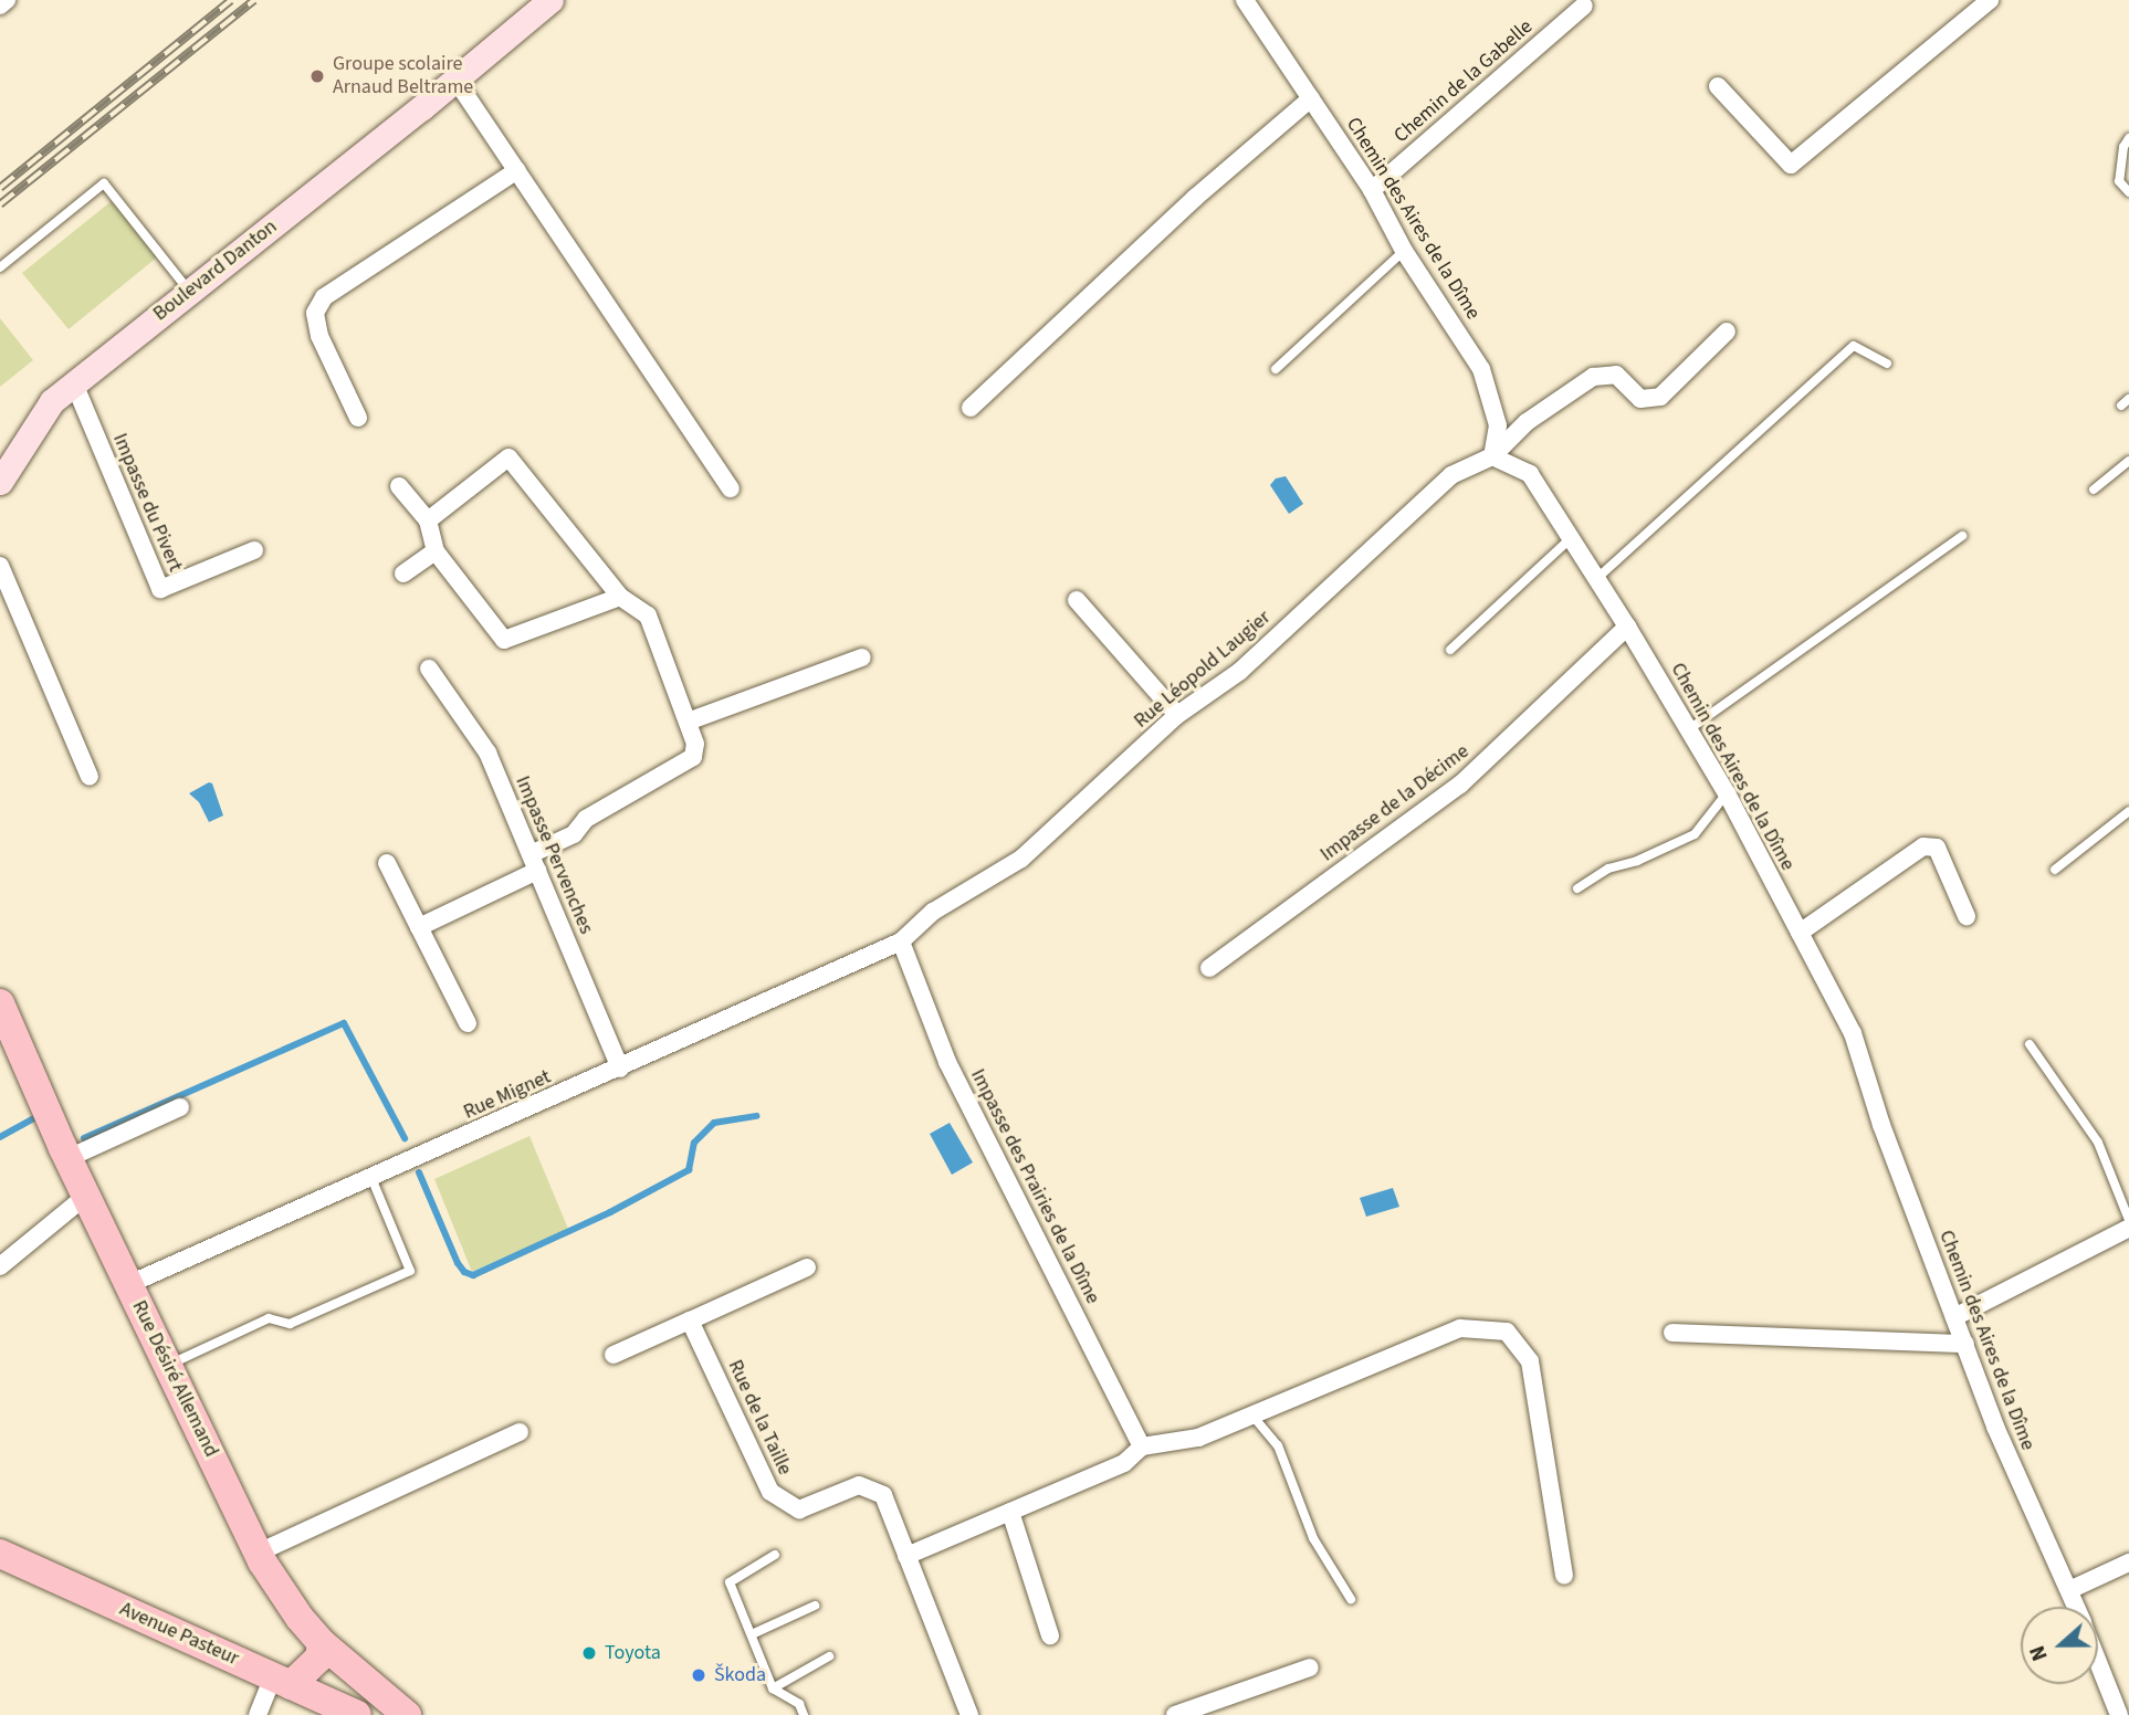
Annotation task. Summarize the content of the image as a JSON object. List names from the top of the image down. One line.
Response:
{"streets":{"main road":["Boulevard Danton","Rue Désiré Allemand","Avenue Pasteur"],"street":["Chemin de la Gabelle","Chemin des Aires de la Dîme","Impasse du Pivert","Rue Léopold Laugier","Impasse de la Décime","Impasse Pervenches","Rue Mignet","Impasse des Prairies de la Dîme","Rue de la Taille"]},"crossings":[["Chemin de la Gabelle","Chemin des Aires de la Dîme"],["Chemin des Aires de la Dîme","Rue Léopold Laugier"],["Chemin des Aires de la Dîme","Impasse de la Décime"],["Boulevard Danton","Impasse du Pivert"],["Rue Léopold Laugier","Rue Mignet"],["Rue Léopold Laugier","Impasse des Prairies de la Dîme"],["Impasse Pervenches","Rue Mignet"],["Rue Mignet","Impasse des Prairies de la Dîme"],["Rue Mignet","Rue Désiré Allemand"]],"places":["Groupe scolaire Arnaud Beltrame","Toyota","Škoda"],"north":"left"}
